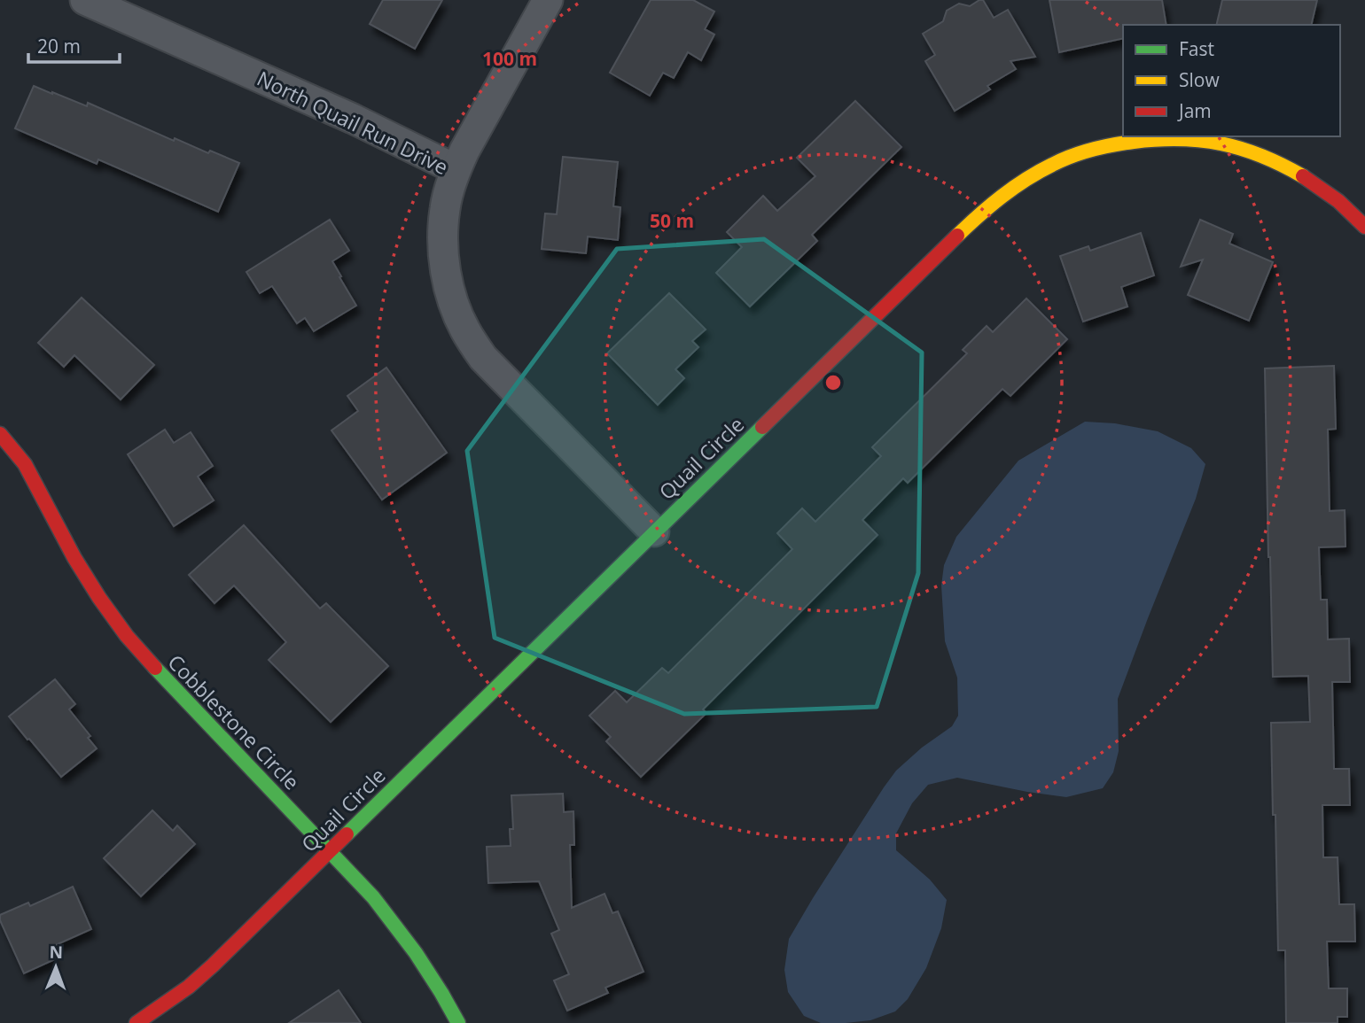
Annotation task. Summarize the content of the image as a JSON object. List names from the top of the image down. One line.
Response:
{"streets":{"street":["North Quail Run Drive","Quail Circle","Cobblestone Circle"]},"crossings":[["North Quail Run Drive","Quail Circle"],["Quail Circle","Cobblestone Circle"]],"legend":["Fast","Slow","Jam"],"scale_bar":"20 m","north":"top","rings":["100 m","50 m"]}
